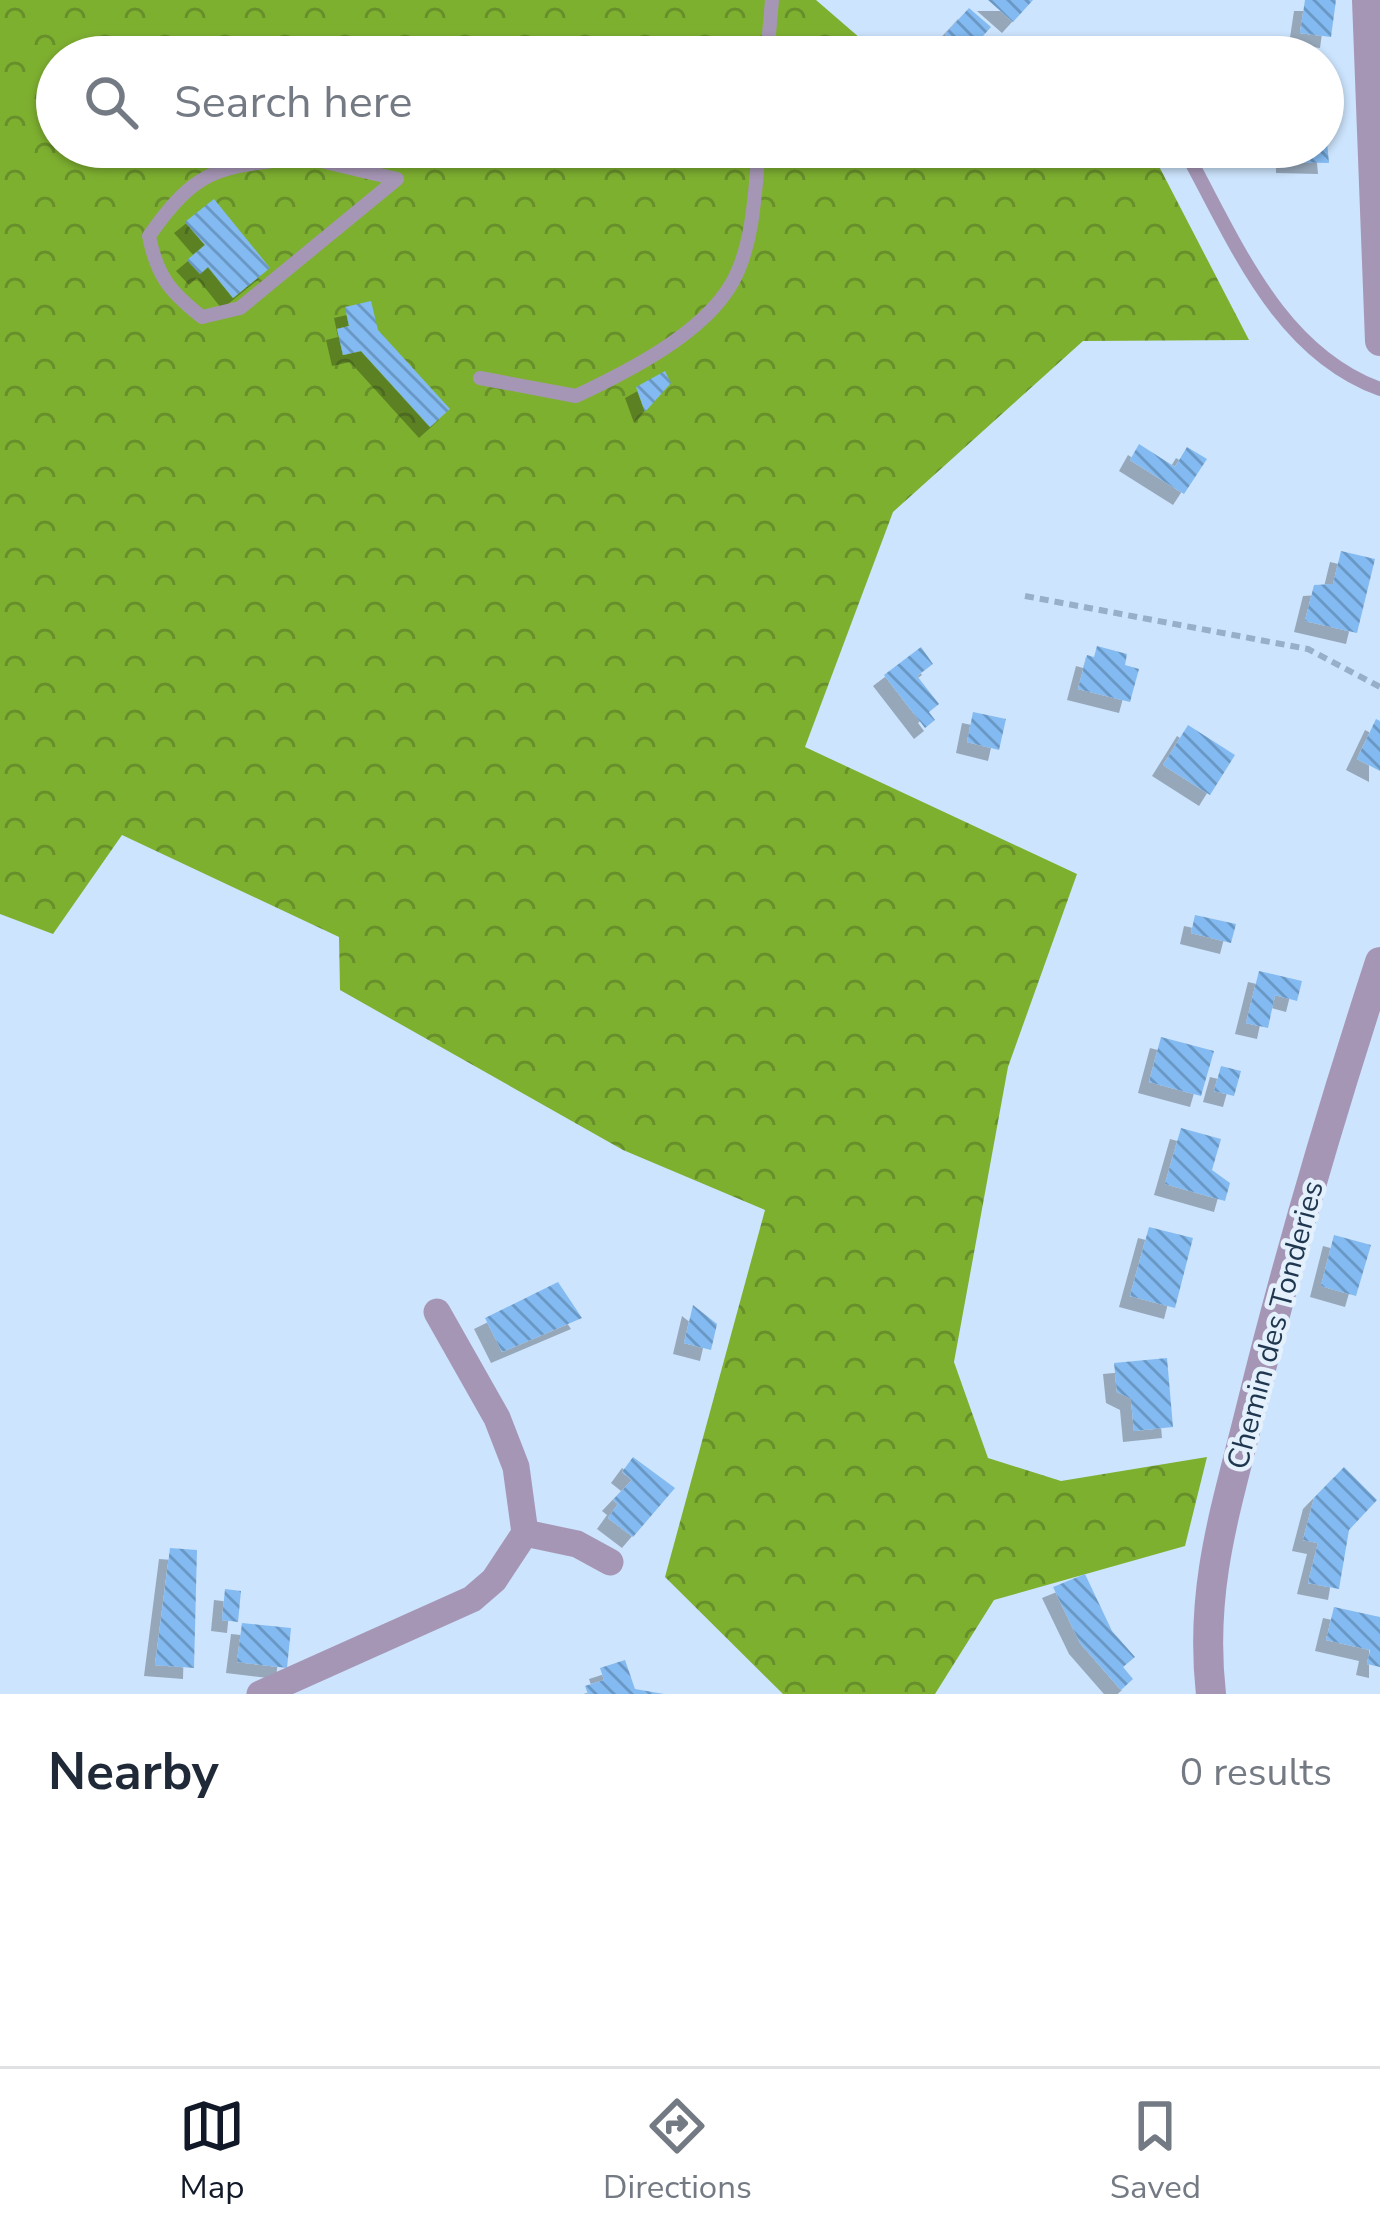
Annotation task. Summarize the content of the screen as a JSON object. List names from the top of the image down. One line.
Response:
{"streets":{"street":["Chemin des Tonderies"]},"page":{"search":"Search here","heading":["Nearby","0 results"],"nav":["Map","Directions","Saved"]}}
